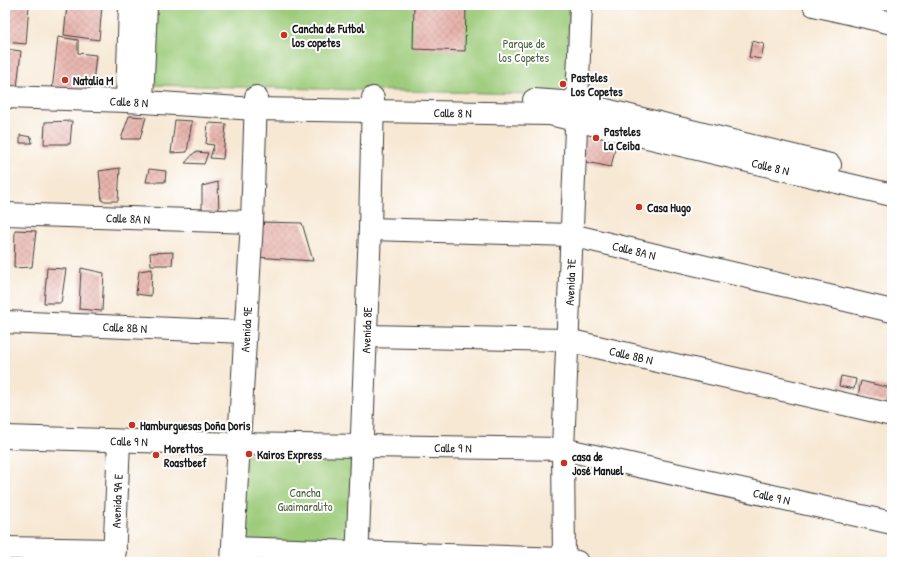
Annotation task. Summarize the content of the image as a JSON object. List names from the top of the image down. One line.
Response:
{"streets":{"street":["Calle 8 N","Calle 8A N","Avenida 7E","Calle 8B N","Avenida 9E","Avenida 8E","Calle 9 N","Avenida 9A E"]},"crossings":[["Calle 8 N","Avenida 7E"],["Calle 8 N","Avenida 9E"],["Calle 8 N","Avenida 8E"],["Calle 8A N","Avenida 7E"],["Calle 8A N","Avenida 9E"],["Calle 8A N","Avenida 8E"],["Avenida 7E","Calle 8B N"],["Avenida 7E","Calle 9 N"],["Calle 8B N","Avenida 9E"],["Calle 8B N","Avenida 8E"],["Avenida 9E","Calle 9 N"],["Avenida 8E","Calle 9 N"],["Calle 9 N","Avenida 9A E"]],"parks":["Parque de los Copetes","Cancha Guaimaralito"],"places":["Cancha de Futbol los copetes","Natalia M","Pasteles Los Copetes","Pasteles La Ceiba","Casa Hugo","Hamburguesas Doña Doris","Kairos Express","Morettos Roastbeef","casa de José Manuel"]}
